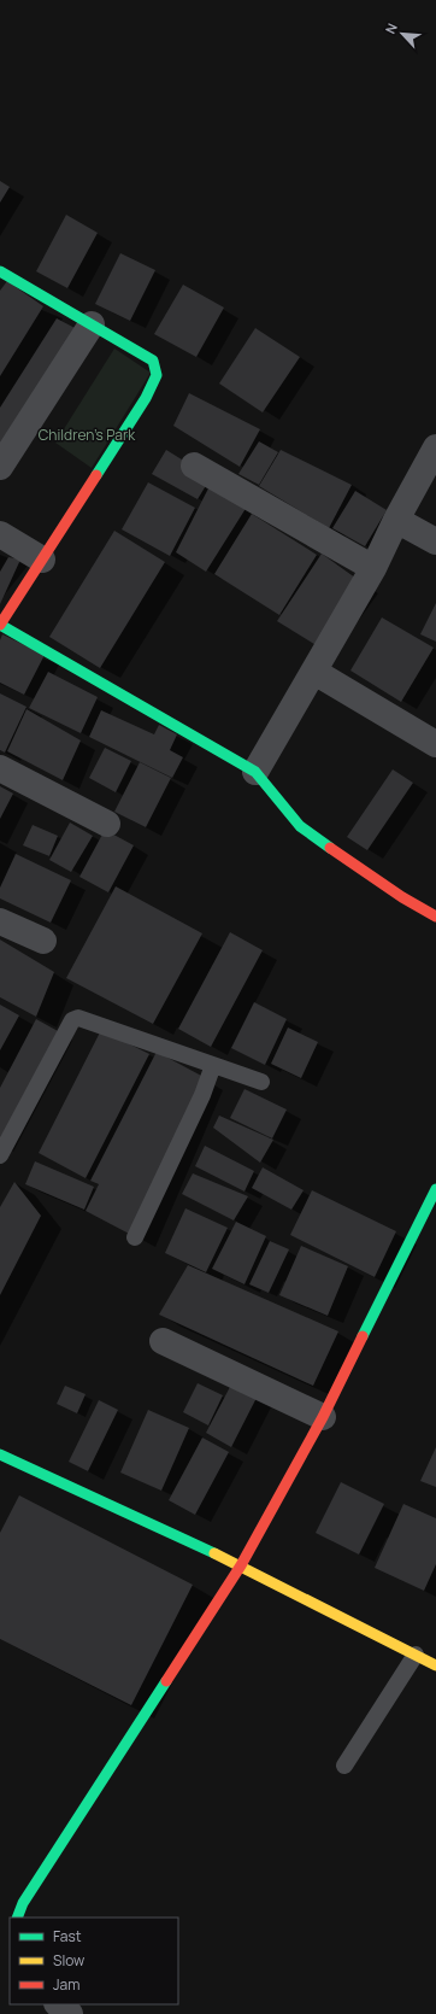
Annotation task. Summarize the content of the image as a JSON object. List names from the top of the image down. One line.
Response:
{"parks":["Children's Park"],"legend":["Fast","Slow","Jam"],"north":"top left"}
